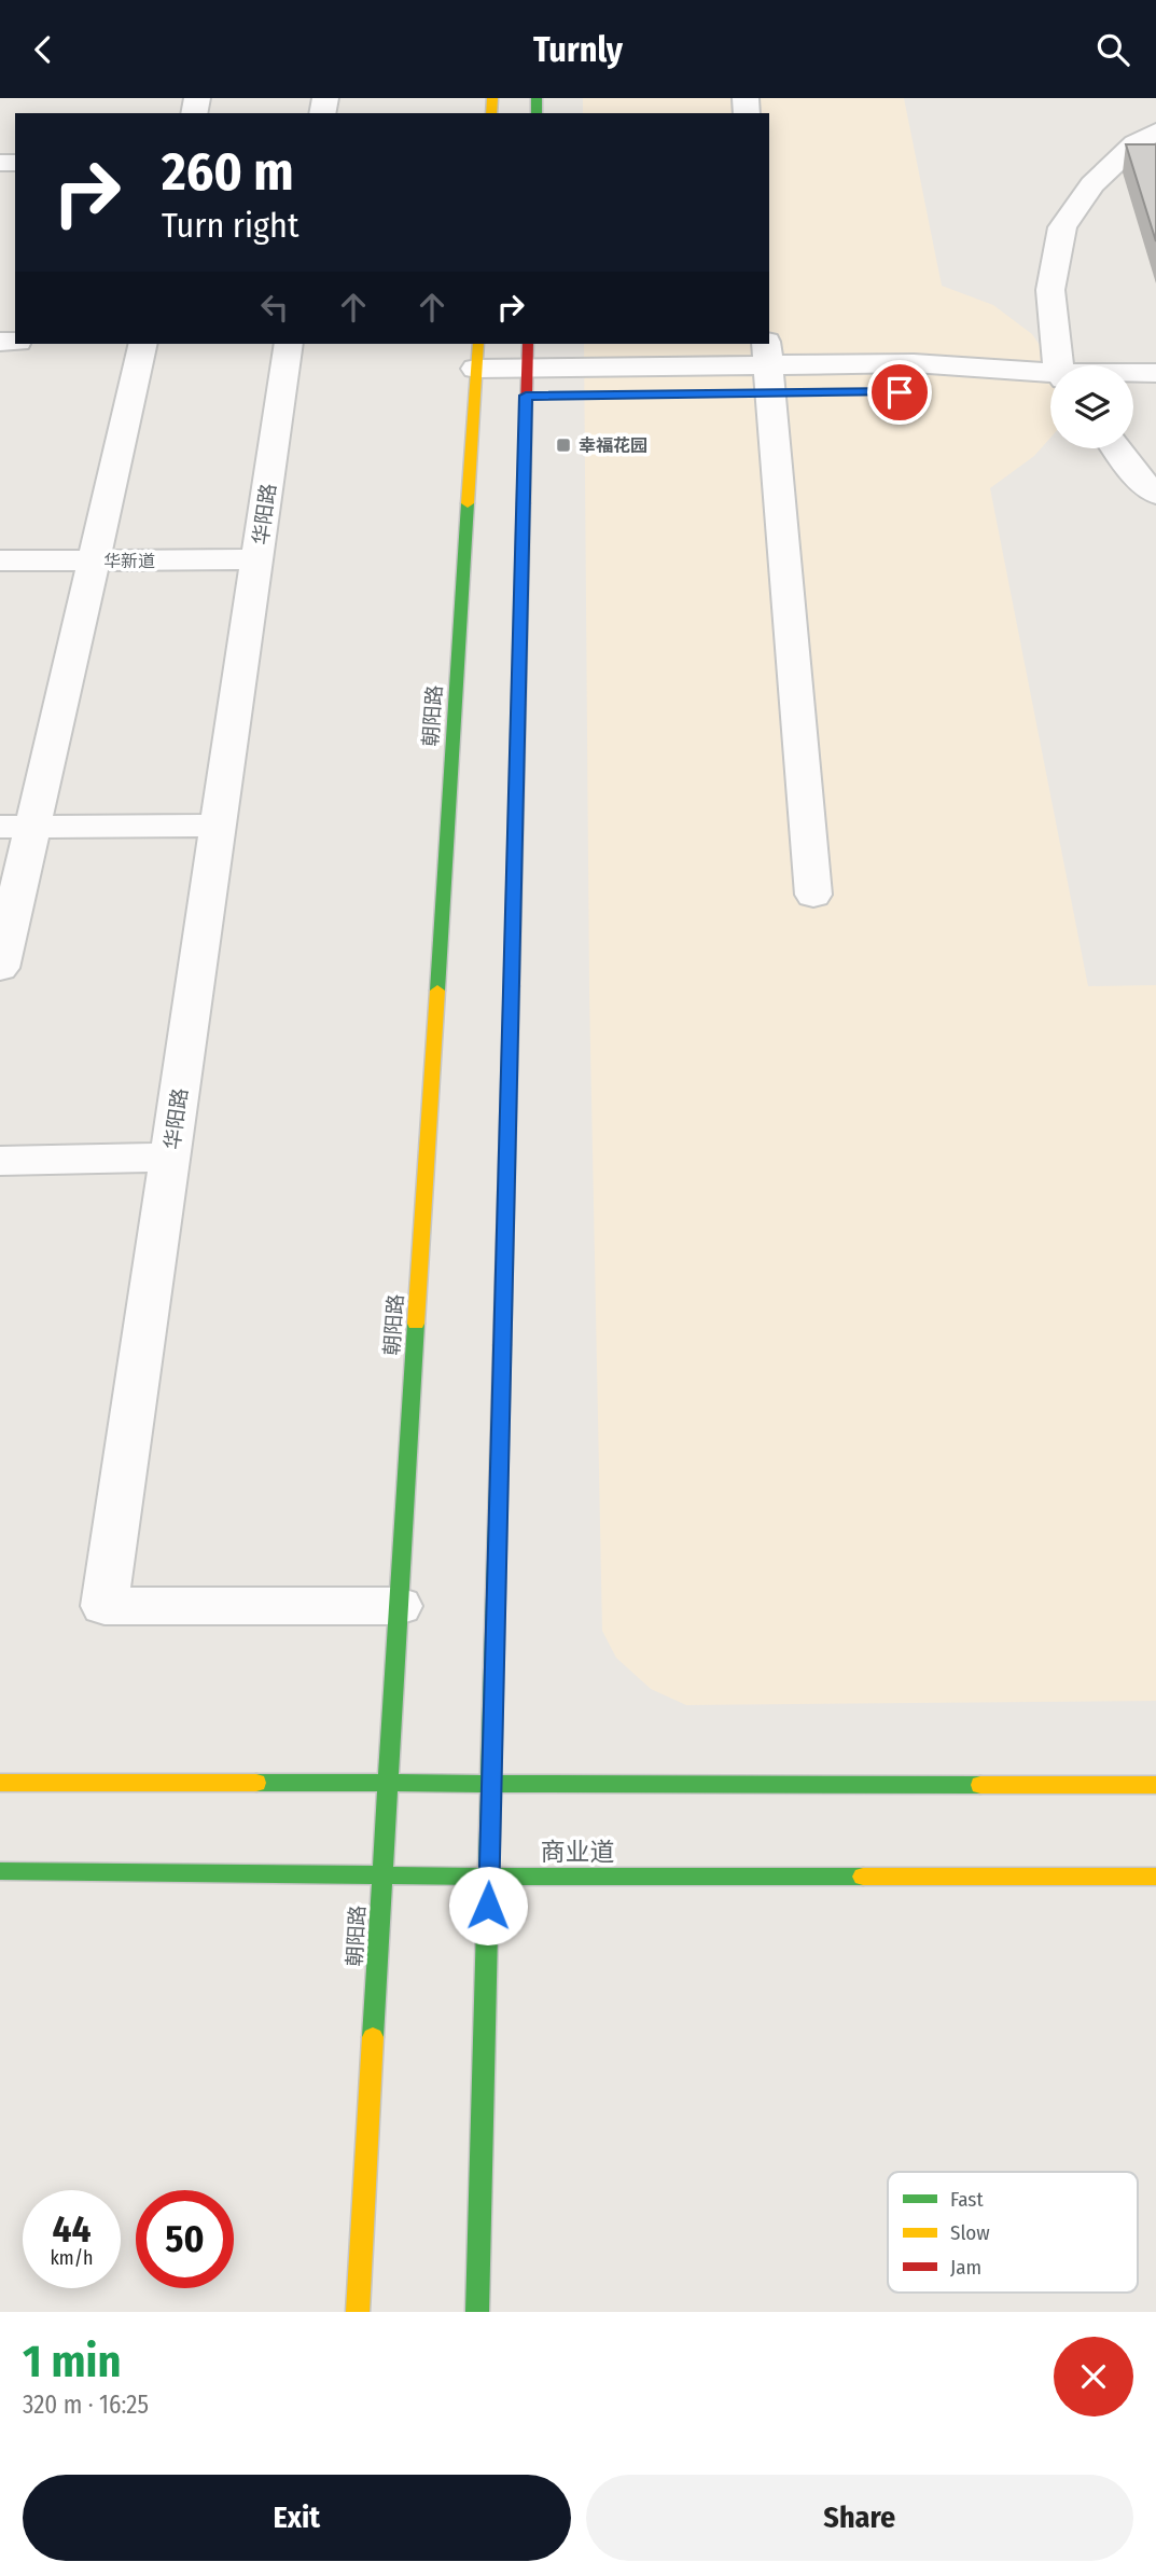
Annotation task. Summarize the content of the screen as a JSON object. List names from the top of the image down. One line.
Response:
{"streets":{"main road":["朝阳路","商业道"],"street":["华阳路","华新道"]},"crossings":[["华阳路","华新道"],["华阳路","朝阳路"],["朝阳路","商业道"]],"places":{"transit":["幸福花园"]},"legend":["Fast","Slow","Jam"],"page":{"header":"Turnly","turn":["260 m","Turn right"],"speed":"44 km/h","limit":"50","heading":["1 min","320 m · 16:25"],"buttons":["Exit","Share"]}}
